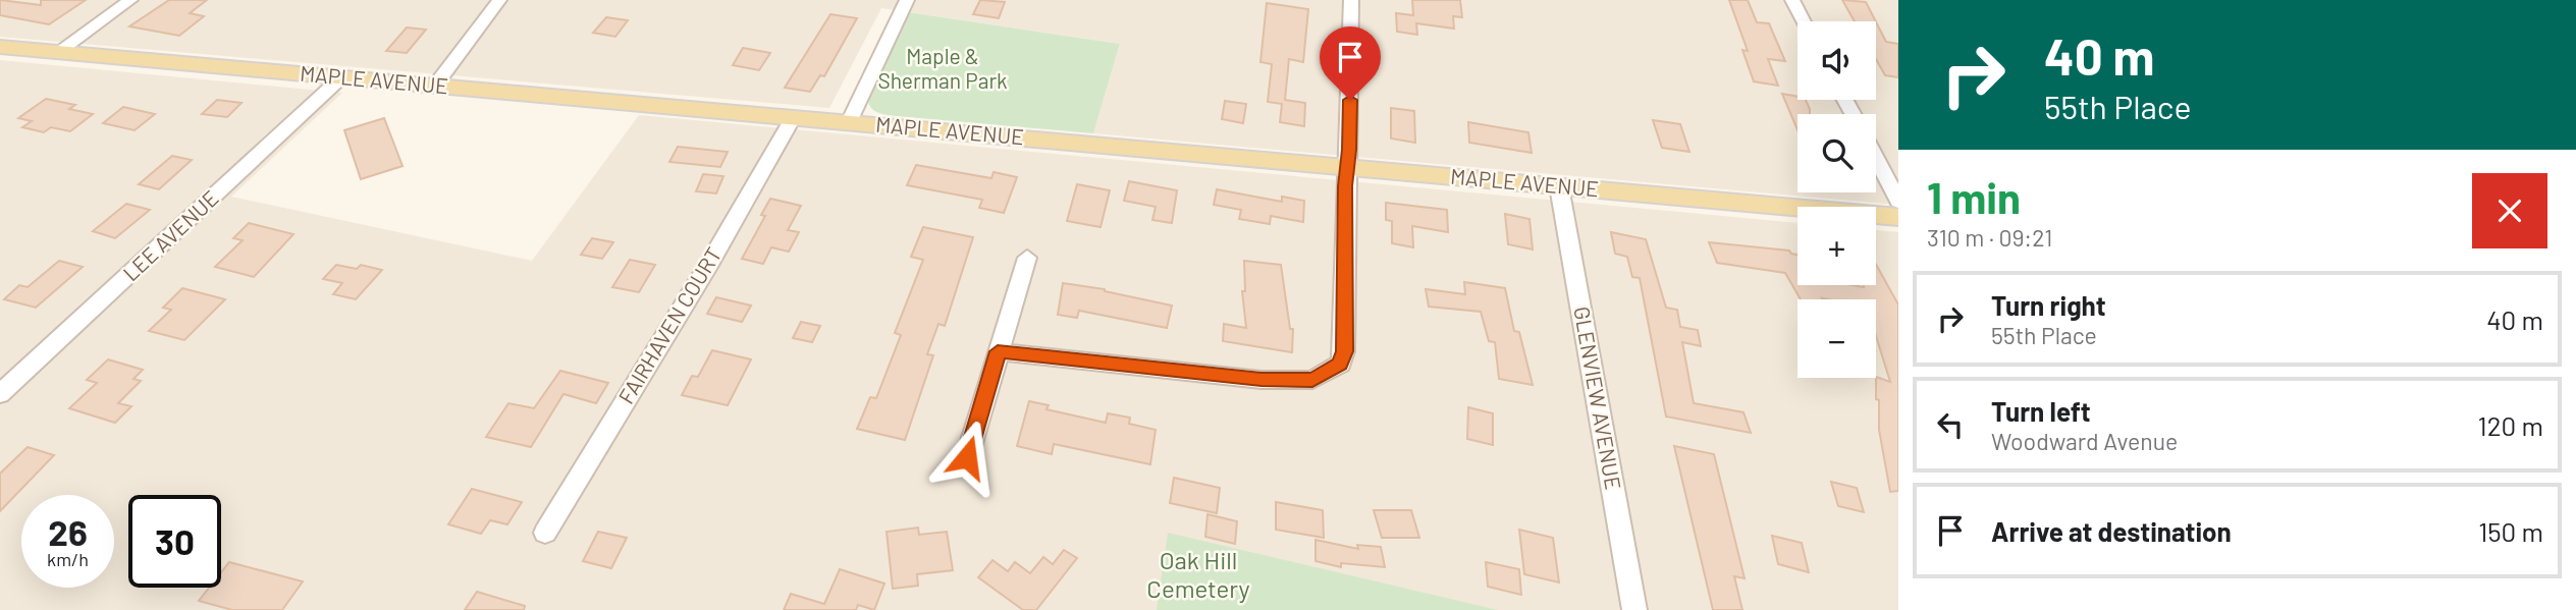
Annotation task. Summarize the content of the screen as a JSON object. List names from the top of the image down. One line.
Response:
{"streets":{"main road":["MAPLE AVENUE"],"street":["LEE AVENUE","FAIRHAVEN COURT","GLENVIEW AVENUE"]},"crossings":[["MAPLE AVENUE","LEE AVENUE"],["MAPLE AVENUE","FAIRHAVEN COURT"],["MAPLE AVENUE","GLENVIEW AVENUE"]],"parks":["Maple & Sherman Park","Oak Hill Cemetery"],"page":{"turn":["40 m","55th Place"],"map_buttons":["+","−"],"heading":["1 min","310 m · 09:21"],"list":[{"name":"Turn right","note":"55th Place","value":"40 m"},{"name":"Turn left","note":"Woodward Avenue","value":"120 m"},{"name":"Arrive at destination","value":"150 m"}],"speed":"26 km/h","limit":"30"}}
